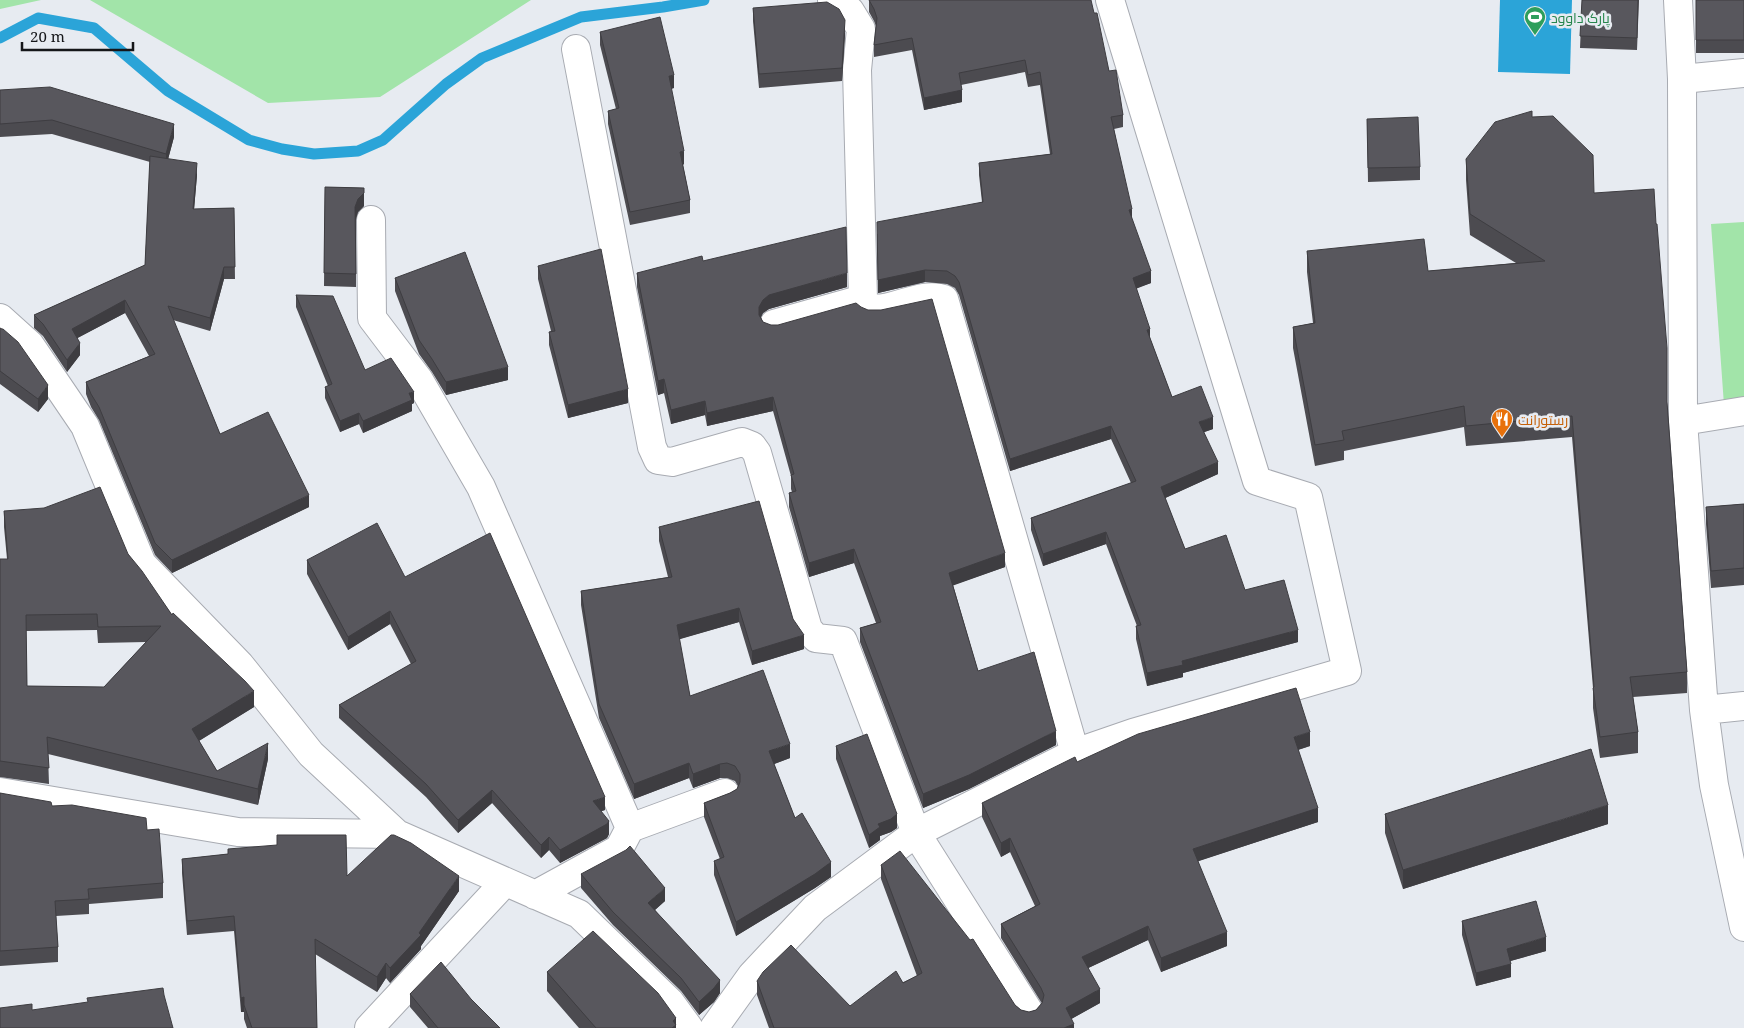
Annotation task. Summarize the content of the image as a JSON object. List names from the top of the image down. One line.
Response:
{"places":{"sports":["پارک داوود"],"restaurant":["رستورانت"]},"scale_bar":"20 m"}
